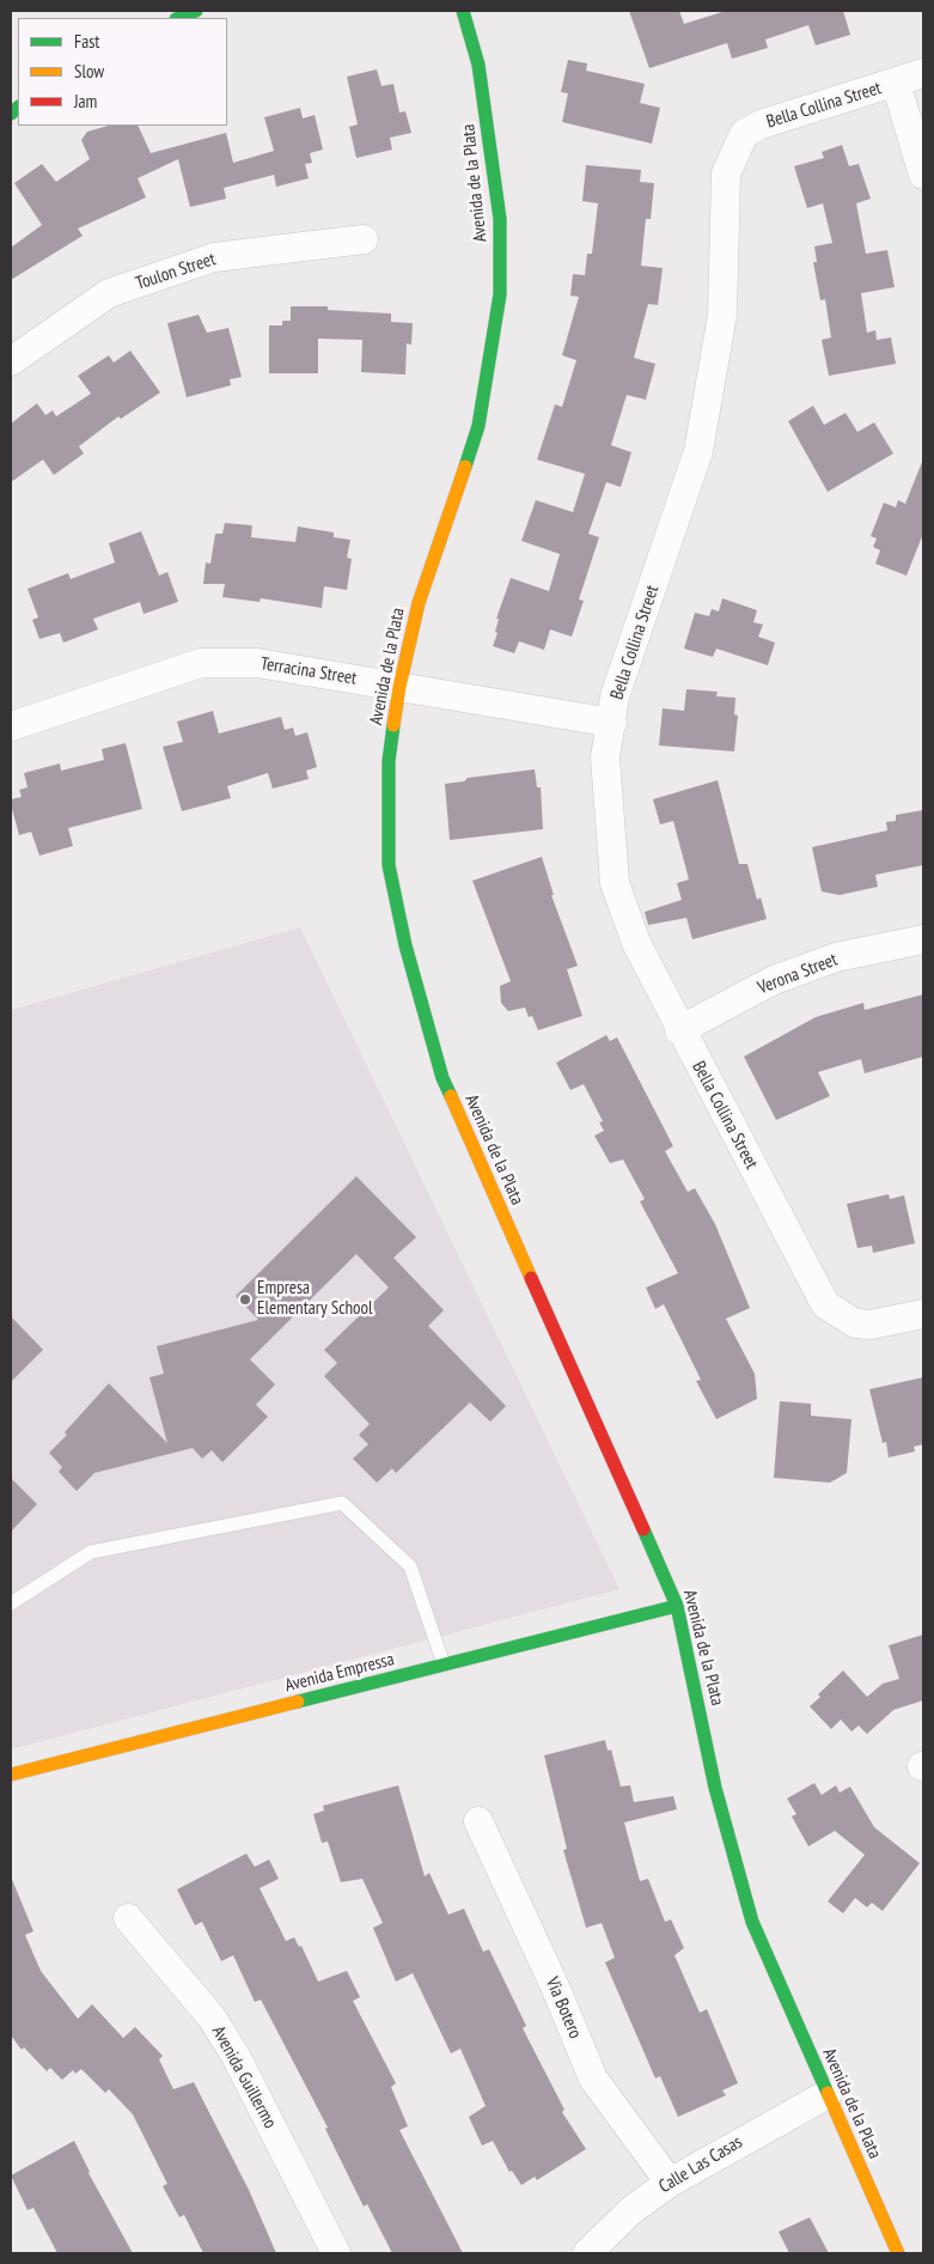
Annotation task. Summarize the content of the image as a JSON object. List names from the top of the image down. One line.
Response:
{"streets":{"street":["Bella Collina Street","Avenida de la Plata","Toulon Street","Terracina Street","Verona Street","Avenida Empressa","Via Botero","Avenida Guillermo","Calle Las Casas"]},"crossings":[["Bella Collina Street","Terracina Street"],["Bella Collina Street","Verona Street"],["Avenida de la Plata","Terracina Street"],["Avenida de la Plata","Avenida Empressa"],["Avenida de la Plata","Calle Las Casas"],["Via Botero","Calle Las Casas"]],"places":["Empresa Elementary School"],"legend":["Fast","Slow","Jam"]}
